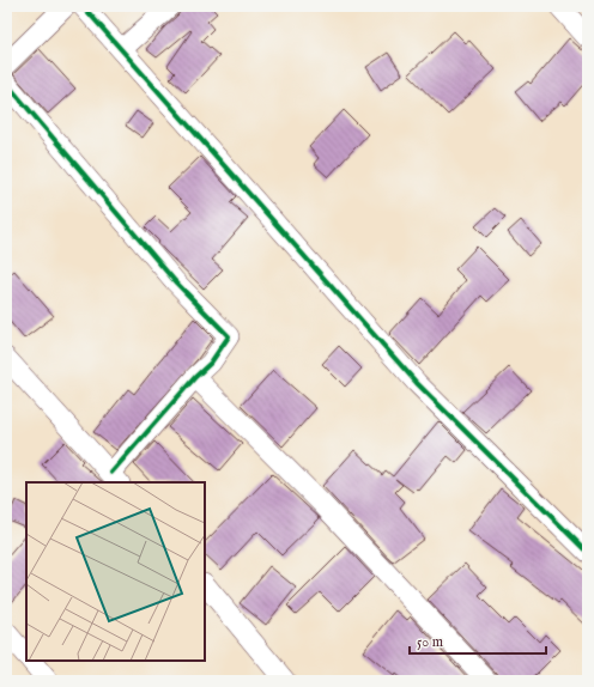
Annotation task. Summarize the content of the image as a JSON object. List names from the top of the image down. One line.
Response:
{"scale_bar":"50 m"}
